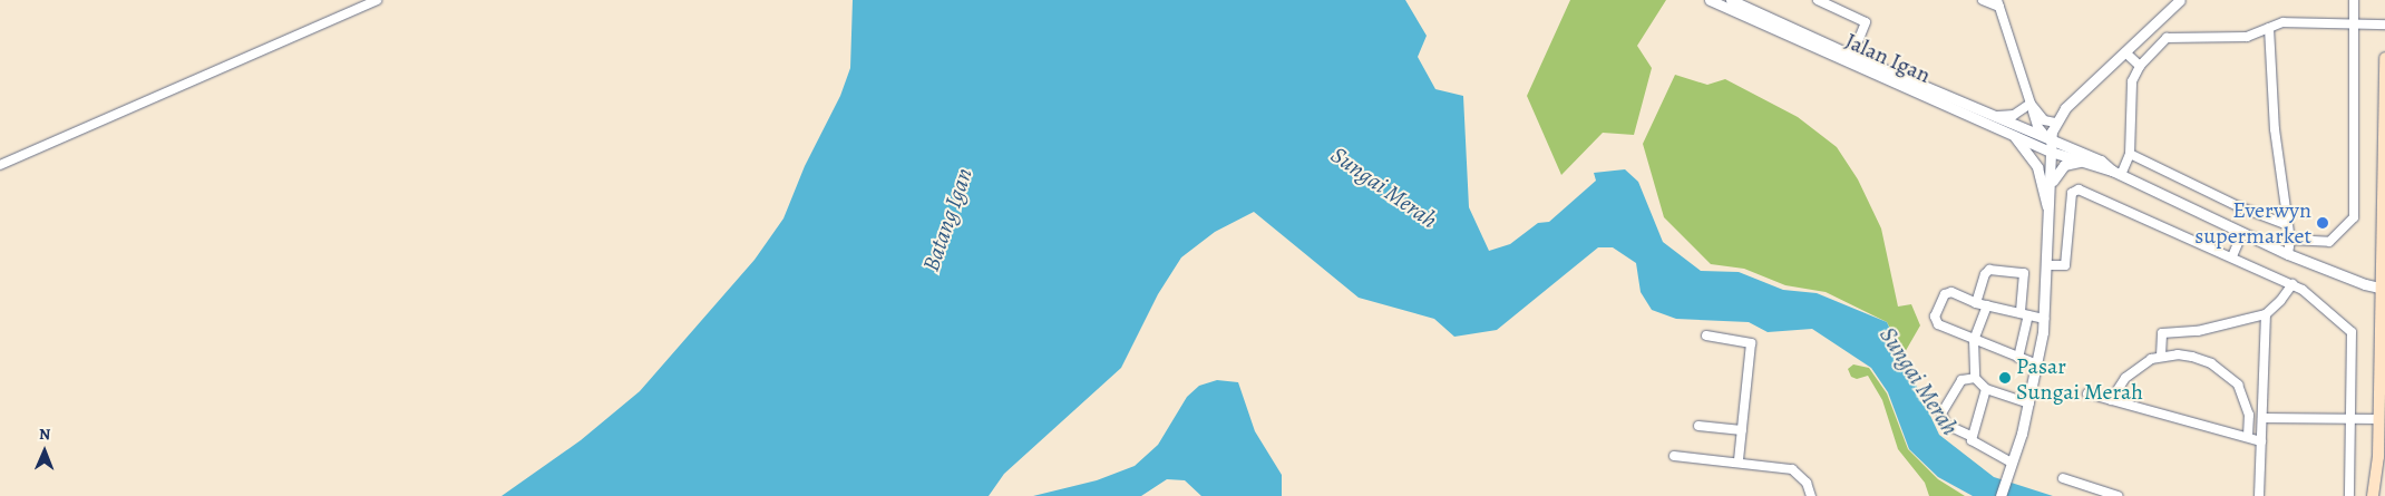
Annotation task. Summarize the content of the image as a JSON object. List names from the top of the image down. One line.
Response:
{"streets":{"street":["Jalan Igan"]},"water":["Sungai Merah","Batang Igan"],"places":["Everwyn supermarket","Pasar Sungai Merah"],"north":"top"}
